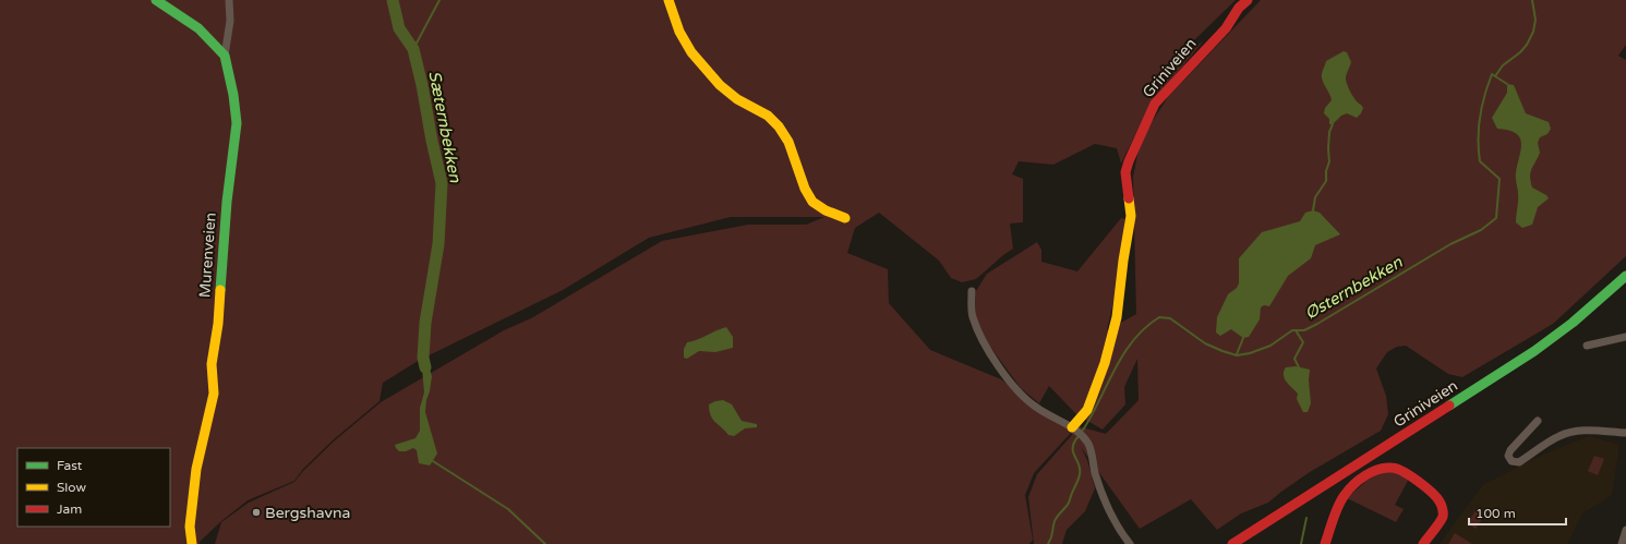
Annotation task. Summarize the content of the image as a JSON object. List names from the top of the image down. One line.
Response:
{"streets":{"street":["Griniveien","Murenveien"]},"water":["Sæternbekken","Østernbekken"],"places":["Bergshavna"],"legend":["Fast","Slow","Jam"],"scale_bar":"100 m"}
